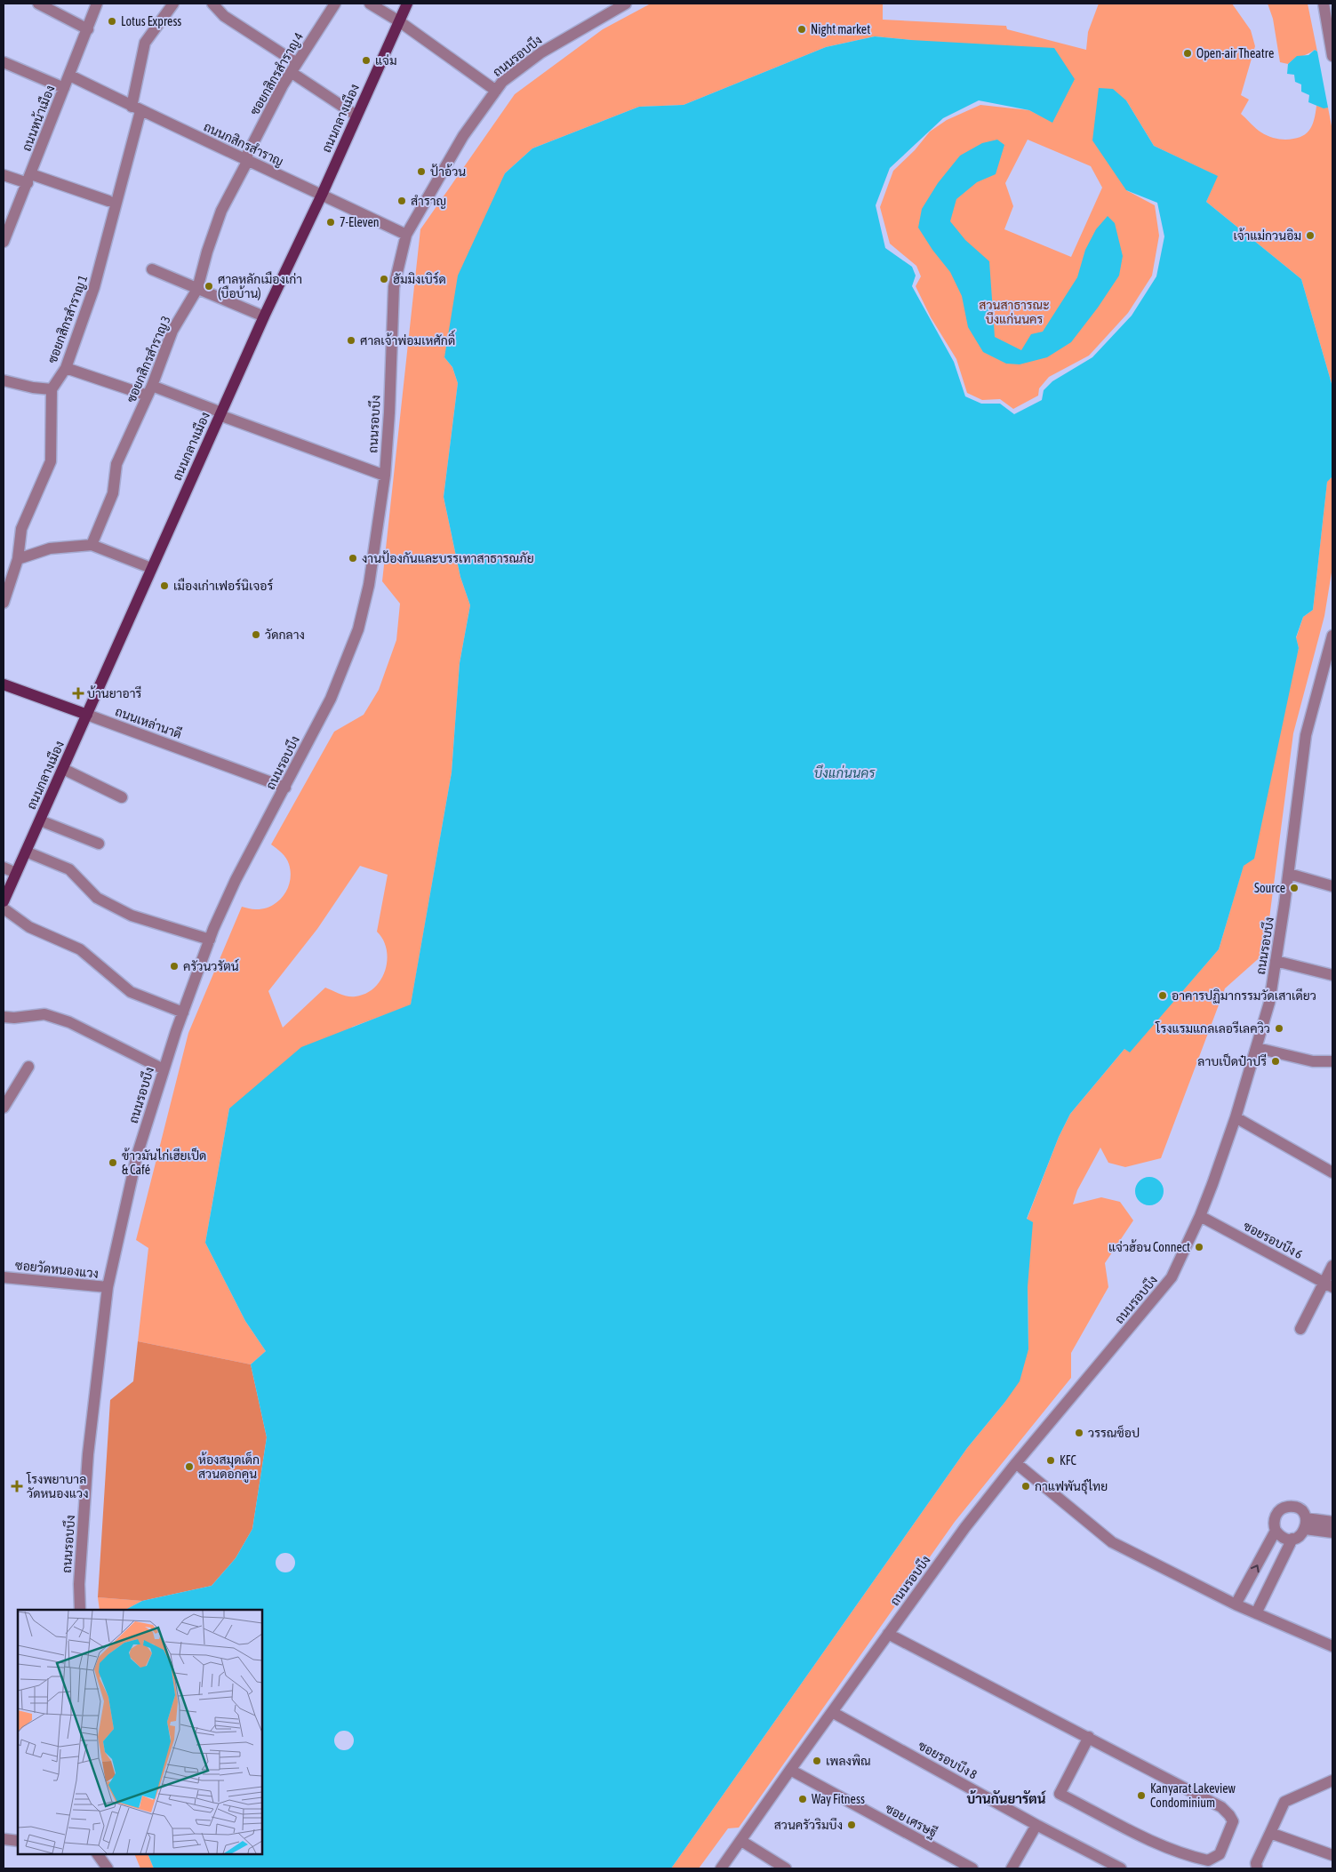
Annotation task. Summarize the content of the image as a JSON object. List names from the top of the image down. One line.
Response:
{"streets":{"main road":["ถนนกลางเมือง","ถนนเหล่านาดี"],"street":["ถนนรอบบึง","ซอยกสิกรสำราญ 4","ถนนหน้าเมือง","ถนนกสิกรสำราญ","ซอยกสิกรสำราญ 1","ซอยกสิกรสำราญ 3","ซอยรอบบึง 6","ซอยวัดหนองแวง","ซอยรอบบึง 8","ซอย เศรษฐี"]},"crossings":[["ถนนรอบบึง","ถนนกสิกรสำราญ"],["ถนนรอบบึง","ถนนเหล่านาดี"],["ถนนรอบบึง","ซอยรอบบึง 6"],["ถนนรอบบึง","ซอยวัดหนองแวง"],["ถนนรอบบึง","ซอยรอบบึง 8"],["ถนนรอบบึง","ซอย เศรษฐี"],["ซอยกสิกรสำราญ 4","ถนนกสิกรสำราญ"],["ซอยกสิกรสำราญ 4","ซอยกสิกรสำราญ 3"],["ถนนหน้าเมือง","ถนนกสิกรสำราญ"],["ถนนกลางเมือง","ถนนกสิกรสำราญ"],["ถนนกลางเมือง","ถนนเหล่านาดี"],["ถนนกสิกรสำราญ","ซอยกสิกรสำราญ 1"],["ถนนกสิกรสำราญ","ซอยกสิกรสำราญ 3"]],"districts":["บ้านกันยารัตน์"],"water":["บึงแก่นนคร"],"parks":["สวนสาธารณะ บึงแก่นนคร"],"places":{"other":["Lotus Express","Night market","Open-air Theatre","แจ่ม","ป้าอ้วน","สำราญ","7-Eleven","เจ้าแม่กวนอิม","ฮัมมิงเบิร์ด","ศาลหลักเมืองเก่า (บือบ้าน)","ศาลเจ้าพ่อมเหศักดิ์","งานป้องกันและบรรเทาสาธารณภัย","เมืองเก่าเฟอร์นิเจอร์","วัดกลาง","Source","ครัวนวรัตน์","อาคารปฏิมากรรมวัดเสาเดียว","โรงแรมแกลเลอรีเลควิว","ลาบเป็ดป๋าปรี","ข้าวมันไก่เฮียเป็ด & Café","แจ่วฮ้อน Connect","วรรณช็อป","KFC","ห้องสมุดเด็ก สวนดอกคูน","กาแฟพันธุ์ไทย","เพลงพิณ","Kanyarat Lakeview Condominium","Way Fitness","สวนครัวริมบึง"],"health":["บ้านยาอารี","โรงพยาบาล วัดหนองแวง"]}}
